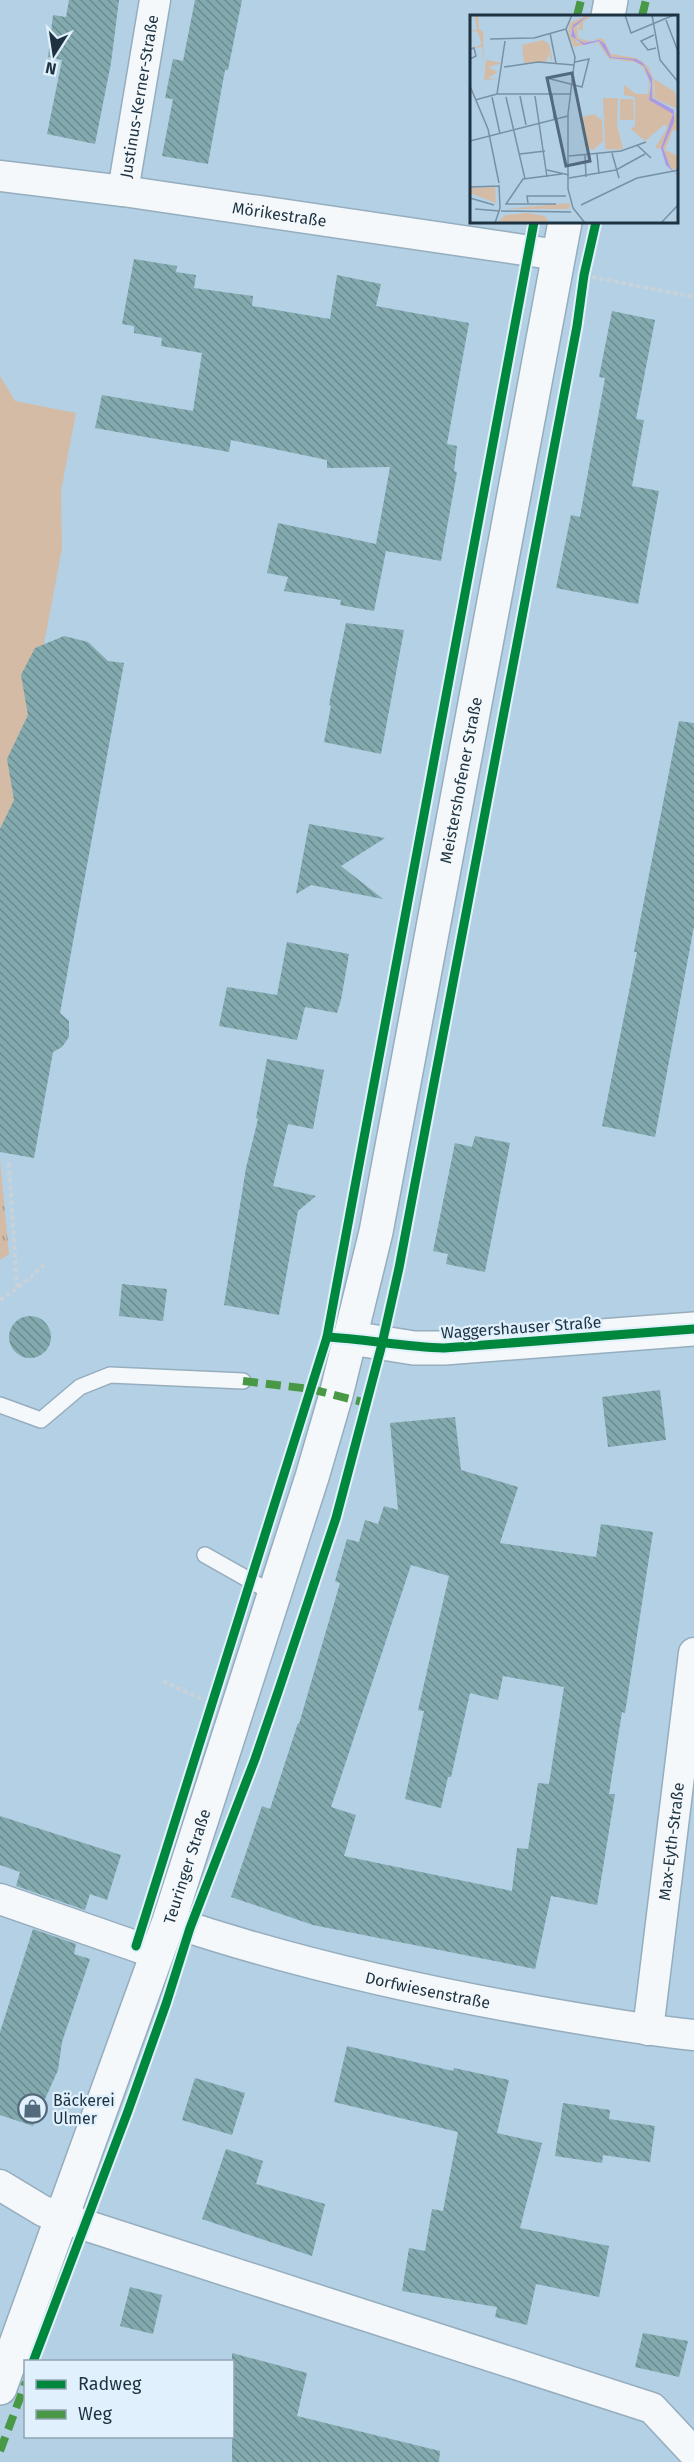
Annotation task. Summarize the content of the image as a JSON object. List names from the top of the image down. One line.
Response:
{"streets":{"street":["Justinus-Kerner-Straße","Mörikestraße","Meistershofener Straße","Waggershauser Straße","Max-Eyth-Straße","Teuringer Straße","Dorfwiesenstraße"]},"crossings":[["Justinus-Kerner-Straße","Mörikestraße"],["Mörikestraße","Meistershofener Straße"],["Meistershofener Straße","Waggershauser Straße"],["Meistershofener Straße","Teuringer Straße"],["Waggershauser Straße","Teuringer Straße"],["Max-Eyth-Straße","Dorfwiesenstraße"],["Teuringer Straße","Dorfwiesenstraße"]],"places":{"shop":["Bäckerei Ulmer"]},"legend":["Radweg","Weg"],"north":"bottom"}
